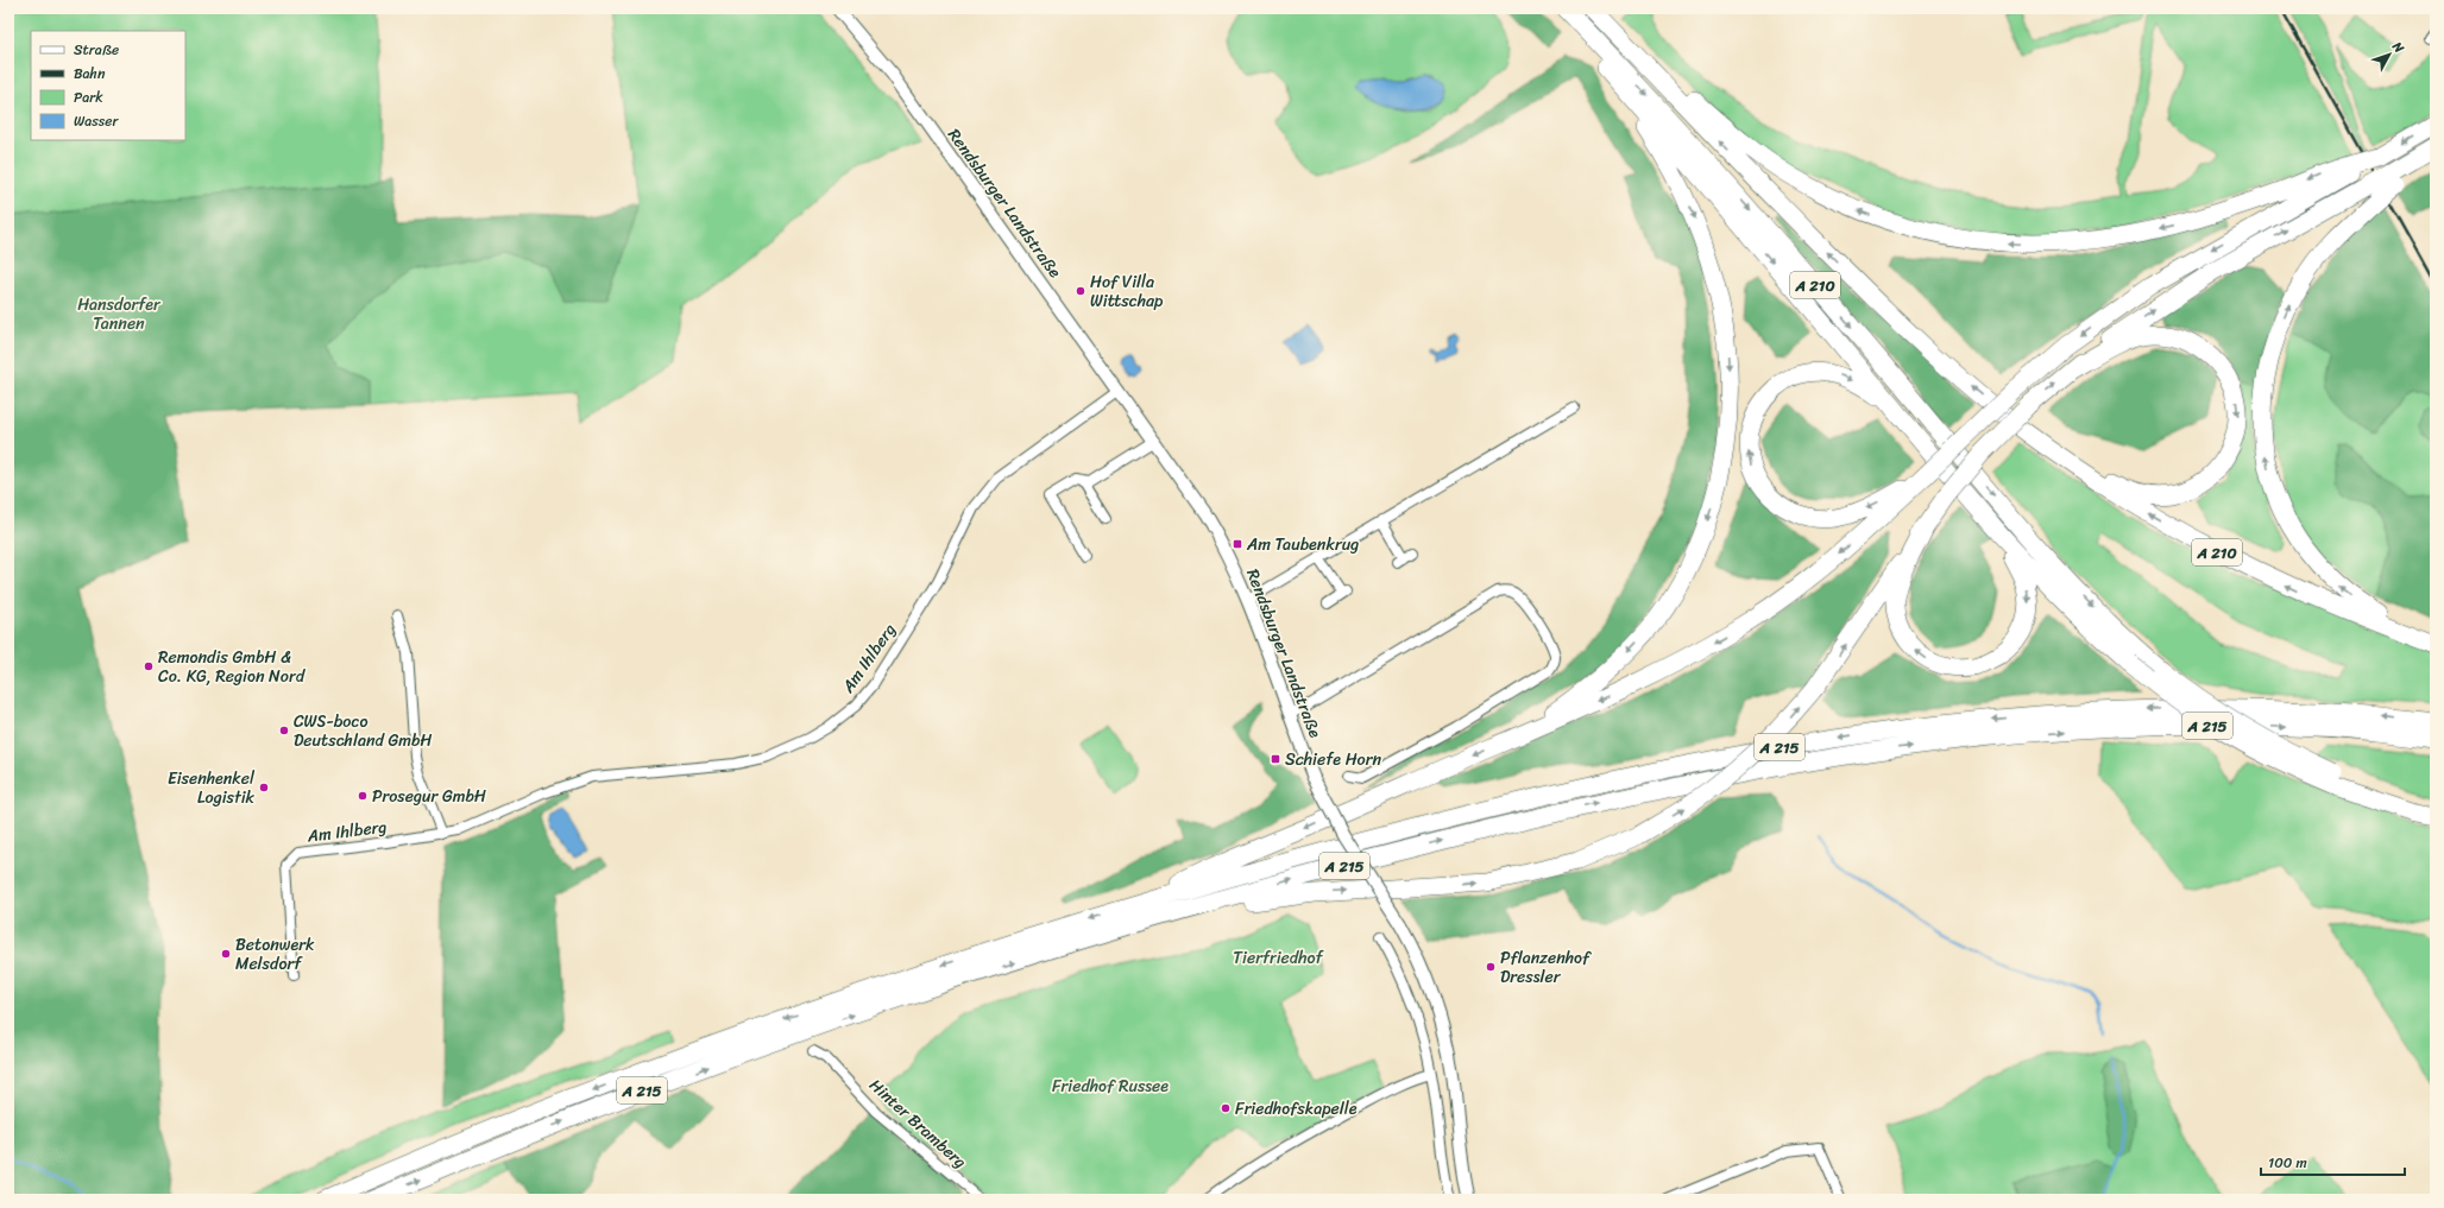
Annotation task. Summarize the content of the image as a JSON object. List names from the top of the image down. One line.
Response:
{"streets":{"highway":["A 210","A 215"],"street":["Rendsburger Landstraße","Am Ihlberg","Hinter Bramberg"]},"crossings":[["Rendsburger Landstraße","Am Ihlberg"]],"parks":["Hansdorfer Tannen","Tierfriedhof","Friedhof Russee"],"places":{"other":["Hof Villa Wittschap","Remondis GmbH & Co. KG, Region Nord","CWS-boco Deutschland GmbH","Eisenhenkel Logistik","Prosegur GmbH","Betonwerk Melsdorf","Pflanzenhof Dressler","Friedhofskapelle"],"transit":["Am Taubenkrug","Schiefe Horn"]},"legend":["Straße","Bahn","Park","Wasser"],"scale_bar":"100 m","north":"top right"}
